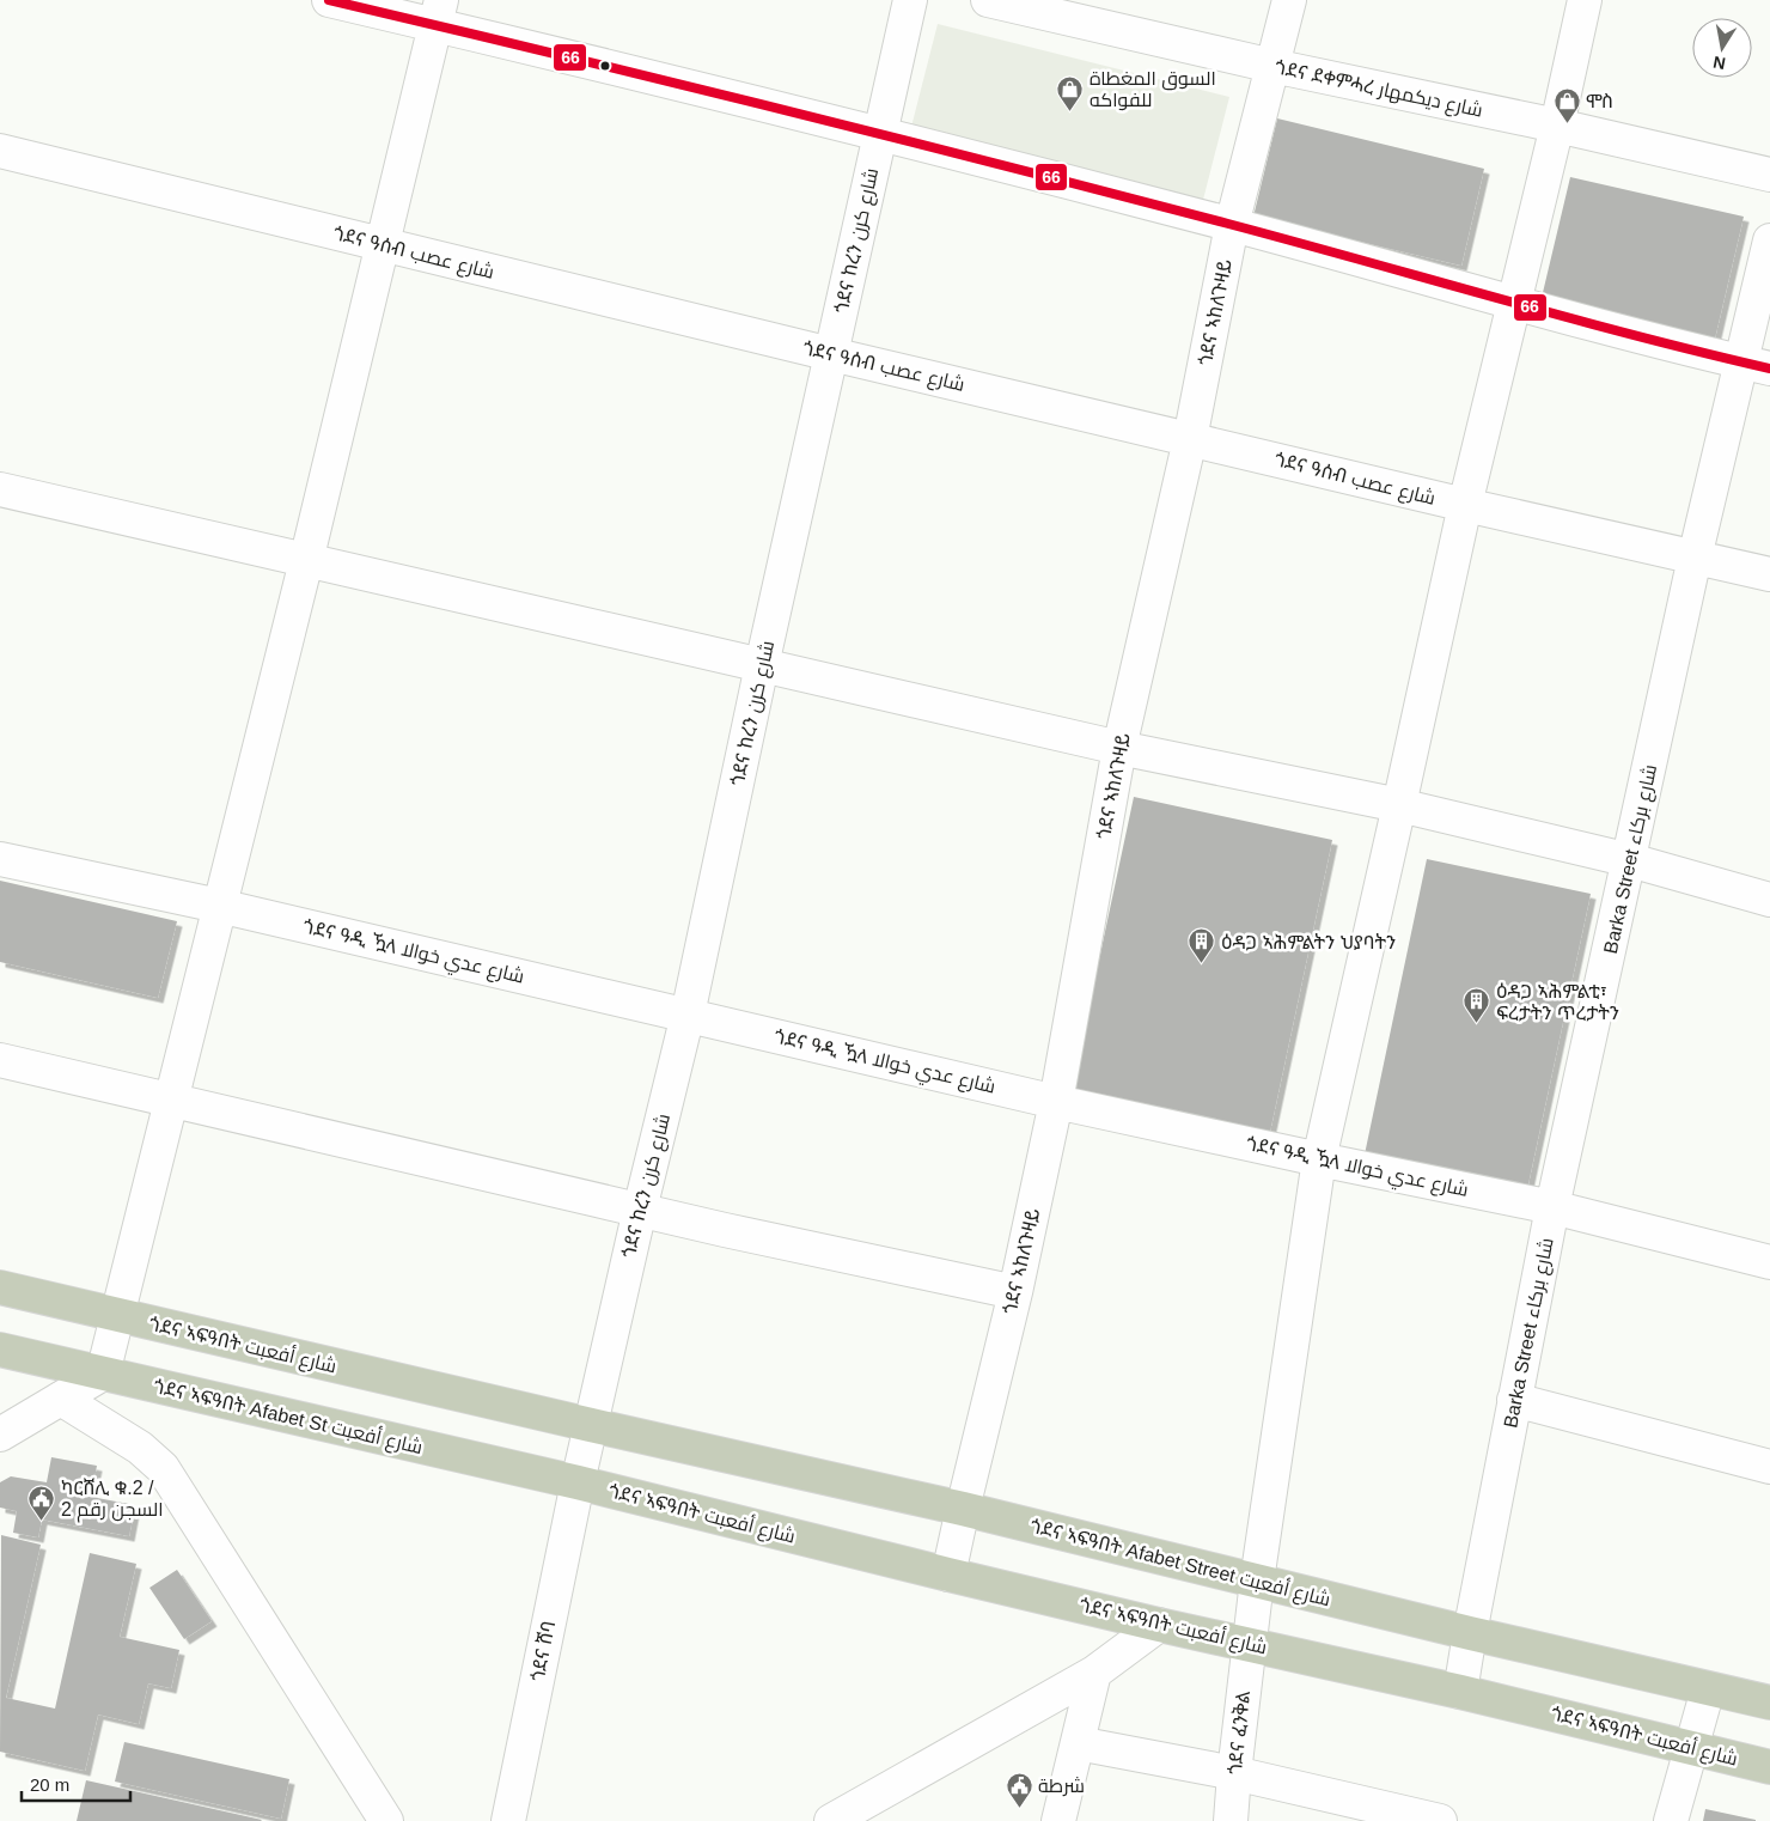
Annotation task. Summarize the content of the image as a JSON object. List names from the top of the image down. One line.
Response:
{"streets":{"highway":["ጎደና ኣፍዓበት شارع أفعبت","ጎደና ኣፍዓበት Afabet St شارع أفعبت","ጎደና ኣፍዓበት Afabet Street شارع أفعبت"],"street":["ጎደና ደቀምሓረ شارع ديكمهار","ጎደና ከረን شارع كرن","ጎደና ዓሰብ شارع عصب","ጎደና ኣከለጉዛይ","Barka Street شارع بركاء","ጎደና ዓዲ ዃላ شارع عدي خوالا","ጎደና ሸባ","ጎደና ፈንቅል"]},"crossings":[["ጎደና ደቀምሓረ شارع ديكمهار","ጎደና ኣከለጉዛይ"],["ጎደና ደቀምሓረ شارع ديكمهار","ጎደና ፈንቅል"],["ጎደና ከረን شارع كرن","ጎደና ዓሰብ شارع عصب"],["ጎደና ከረን شارع كرن","ጎደና ዓዲ ዃላ شارع عدي خوالا"],["ጎደና ከረን شارع كرن","ጎደና ኣፍዓበት شارع أفعبت"],["ጎደና ከረን شارع كرن","ጎደና ኣፍዓበት Afabet St شارع أفعبت"],["ጎደና ከረን شارع كرن","ጎደና ኣፍዓበት Afabet Street شارع أفعبت"],["ጎደና ከረን شارع كرن","ጎደና ሸባ"],["ጎደና ዓሰብ شارع عصب","ጎደና ኣከለጉዛይ"],["ጎደና ዓሰብ شارع عصب","Barka Street شارع بركاء"],["ጎደና ዓሰብ شارع عصب","ጎደና ፈንቅል"],["ጎደና ኣከለጉዛይ","ጎደና ዓዲ ዃላ شارع عدي خوالا"],["ጎደና ኣከለጉዛይ","ጎደና ኣፍዓበት شارع أفعبت"],["ጎደና ኣከለጉዛይ","ጎደና ኣፍዓበት Afabet Street شارع أفعبت"],["Barka Street شارع بركاء","ጎደና ዓዲ ዃላ شارع عدي خوالا"],["Barka Street شارع بركاء","ጎደና ኣፍዓበት شارع أفعبت"],["Barka Street شارع بركاء","ጎደና ኣፍዓበት Afabet Street شارع أفعبت"],["ጎደና ዓዲ ዃላ شارع عدي خوالا","ጎደና ፈንቅል"],["ጎደና ኣፍዓበት شارع أفعبت","ጎደና ኣፍዓበት Afabet St شارع أفعبت"],["ጎደና ኣፍዓበት شارع أفعبت","ጎደና ኣፍዓበት Afabet Street شارع أفعبت"],["ጎደና ኣፍዓበት شارع أفعبت","ጎደና ሸባ"],["ጎደና ኣፍዓበት شارع أفعبت","ጎደና ፈንቅል"],["ጎደና ኣፍዓበት Afabet St شارع أفعبت","ጎደና ሸባ"],["ጎደና ኣፍዓበት Afabet Street شارع أفعبت","ጎደና ፈንቅል"]],"places":{"shop":["السوق المغطاة للفواكه","ሞስ"],"building":["ዕዳጋ ኣሕምልትን ህያባትን","ዕዳጋ ኣሕምልቲ፣ ፍረታትን ጥረታትን"],"public building":["ካርሸሊ ቁ.2 / السجن رقم 2","شرطة"]},"lines":["transit line 66"],"scale_bar":"20 m","north":"bottom"}
